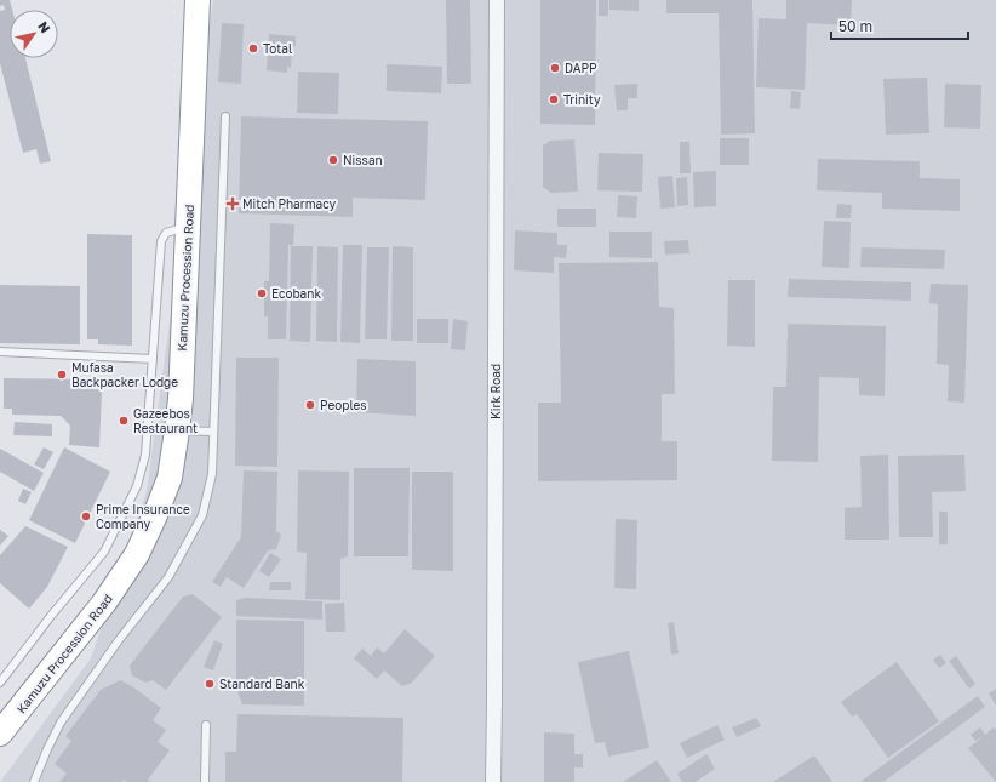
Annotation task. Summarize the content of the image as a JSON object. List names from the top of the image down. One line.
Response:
{"streets":{"highway":["Kamuzu Procession Road"],"street":["Kirk Road"]},"places":{"other":["Total","DAPP","Trinity","Nissan","Ecobank","Mufasa Backpacker Lodge","Peoples","Gazeebos Restaurant","Prime Insurance Company","Standard Bank"],"health":["Mitch Pharmacy"]},"scale_bar":"50 m","north":"top right"}
